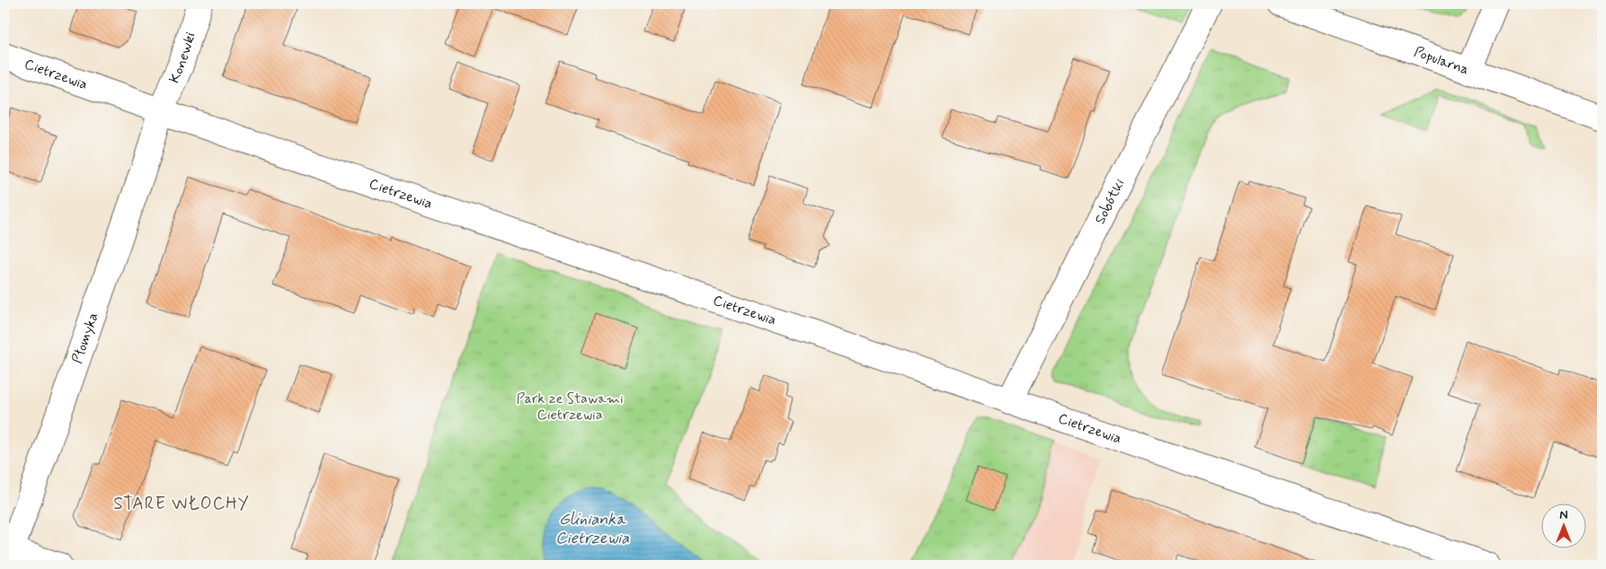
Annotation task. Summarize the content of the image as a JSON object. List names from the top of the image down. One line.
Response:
{"streets":{"street":["Konewki","Popularna","Cietrzewia","Sobótki","Płomyka"]},"crossings":[["Konewki","Cietrzewia"],["Konewki","Płomyka"],["Cietrzewia","Sobótki"],["Cietrzewia","Płomyka"]],"districts":["STARE WŁOCHY"],"water":["Glinianka Cietrzewia"],"parks":["Park ze Stawami Cietrzewia"],"north":"top"}
